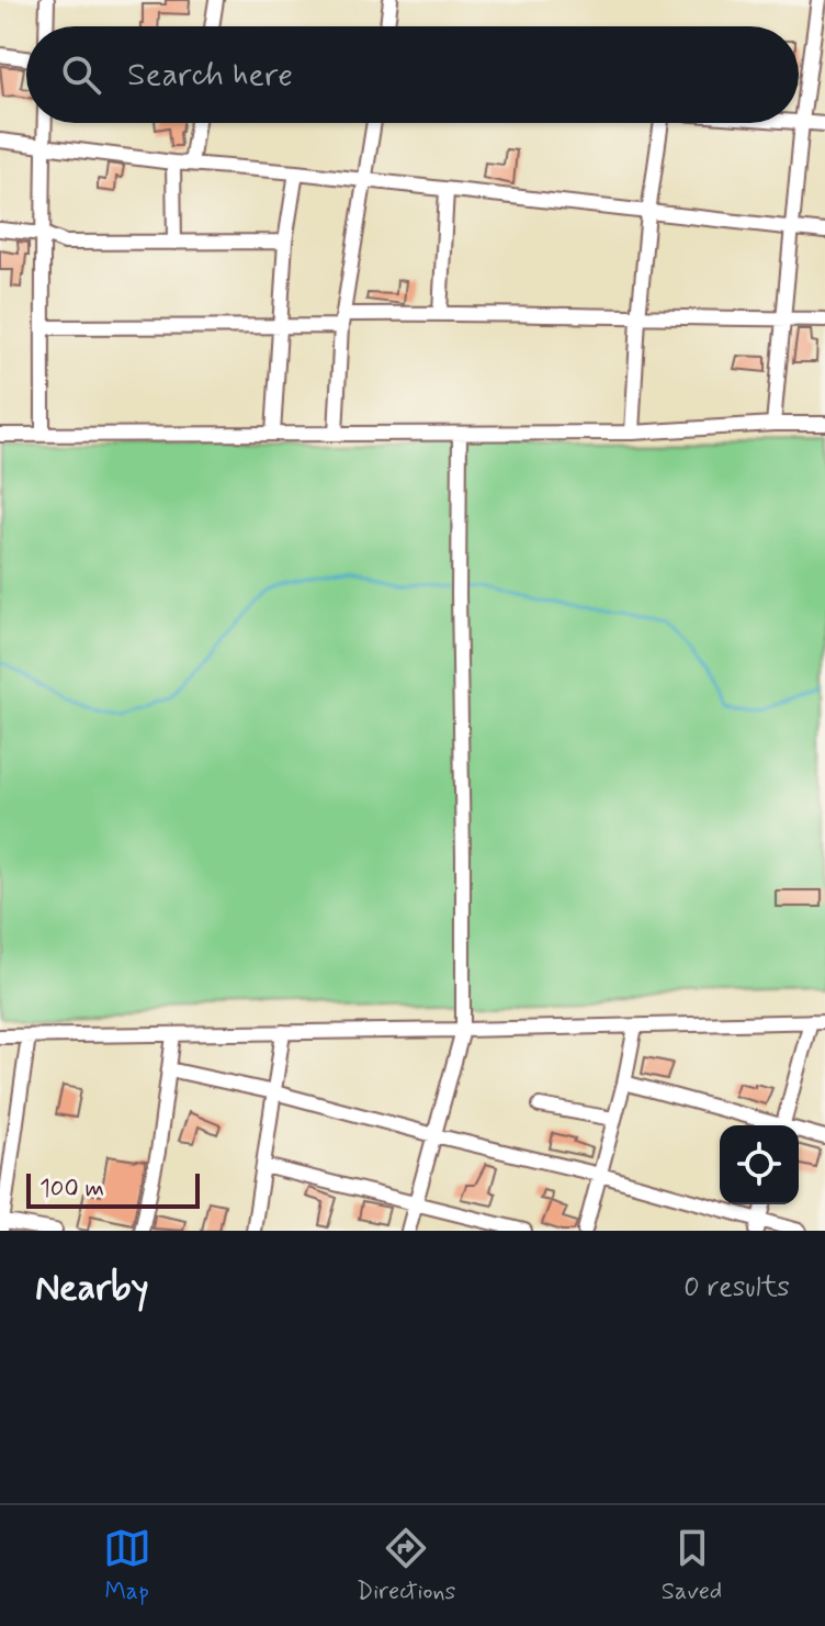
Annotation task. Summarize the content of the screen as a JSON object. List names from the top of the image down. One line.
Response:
{"scale_bar":"100 m","page":{"search":"Search here","scale":"100 m","heading":["Nearby","0 results"],"nav":["Map","Directions","Saved"]}}
